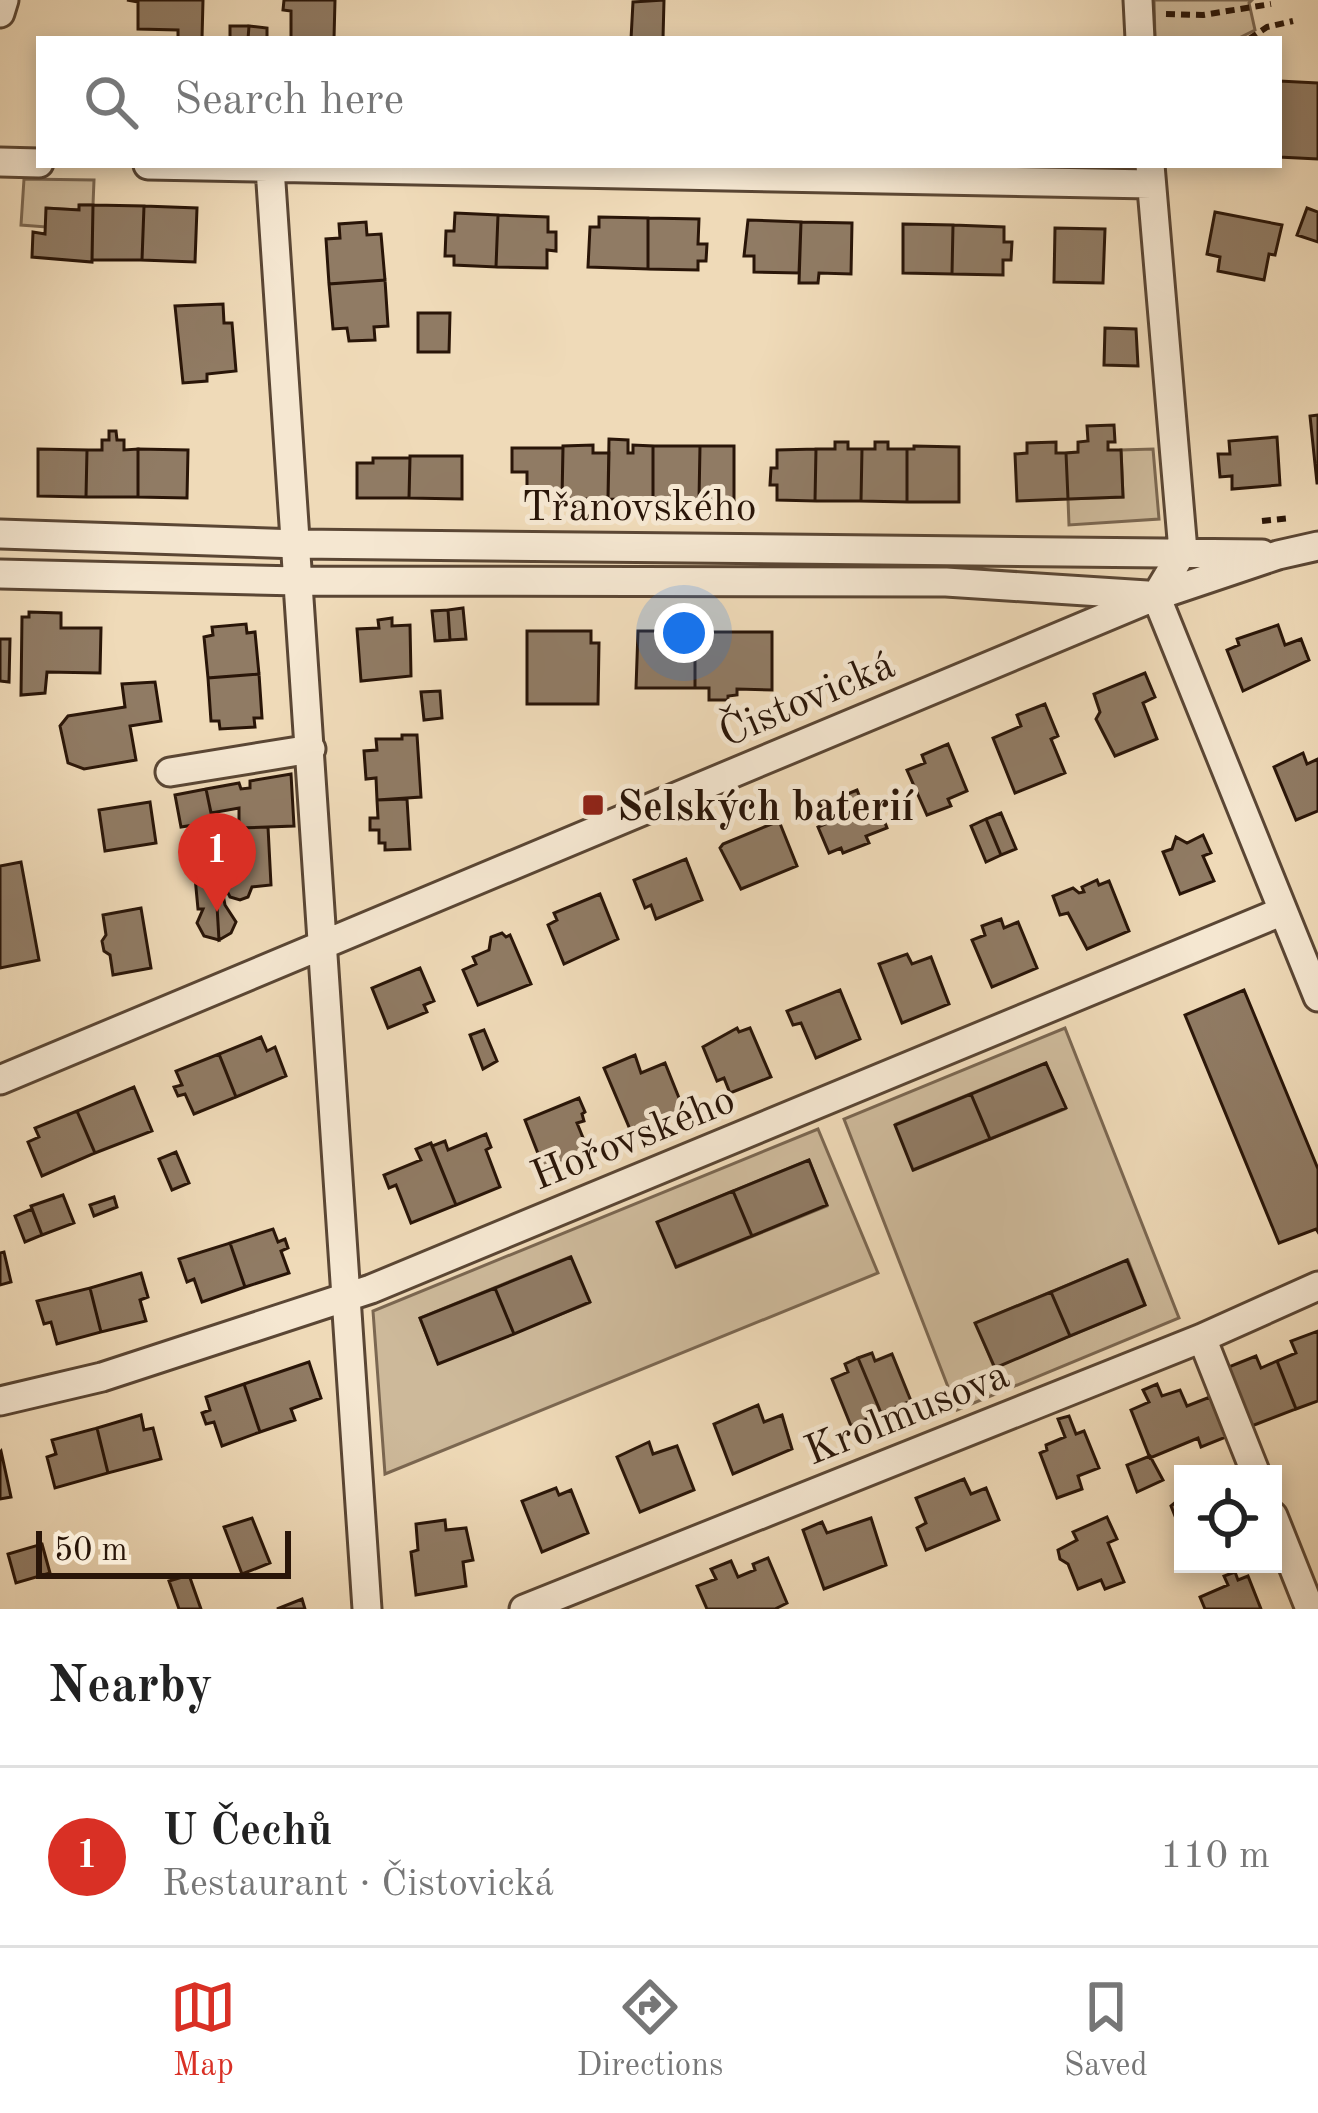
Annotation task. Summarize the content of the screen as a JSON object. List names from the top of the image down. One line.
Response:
{"streets":{"street":["Třanovského","Čistovická","Hořovského","Krolmusova"]},"crossings":[["Třanovského","Čistovická"]],"places":{"transit":["Selských baterií"]},"scale_bar":"50 m","page":{"search":"Search here","pins":"1","scale":"50 m","heading":"Nearby","list":[{"mark":"1","name":"U Čechů","note":"Restaurant · Čistovická","value":"110 m"}],"nav":["Map","Directions","Saved"]}}
